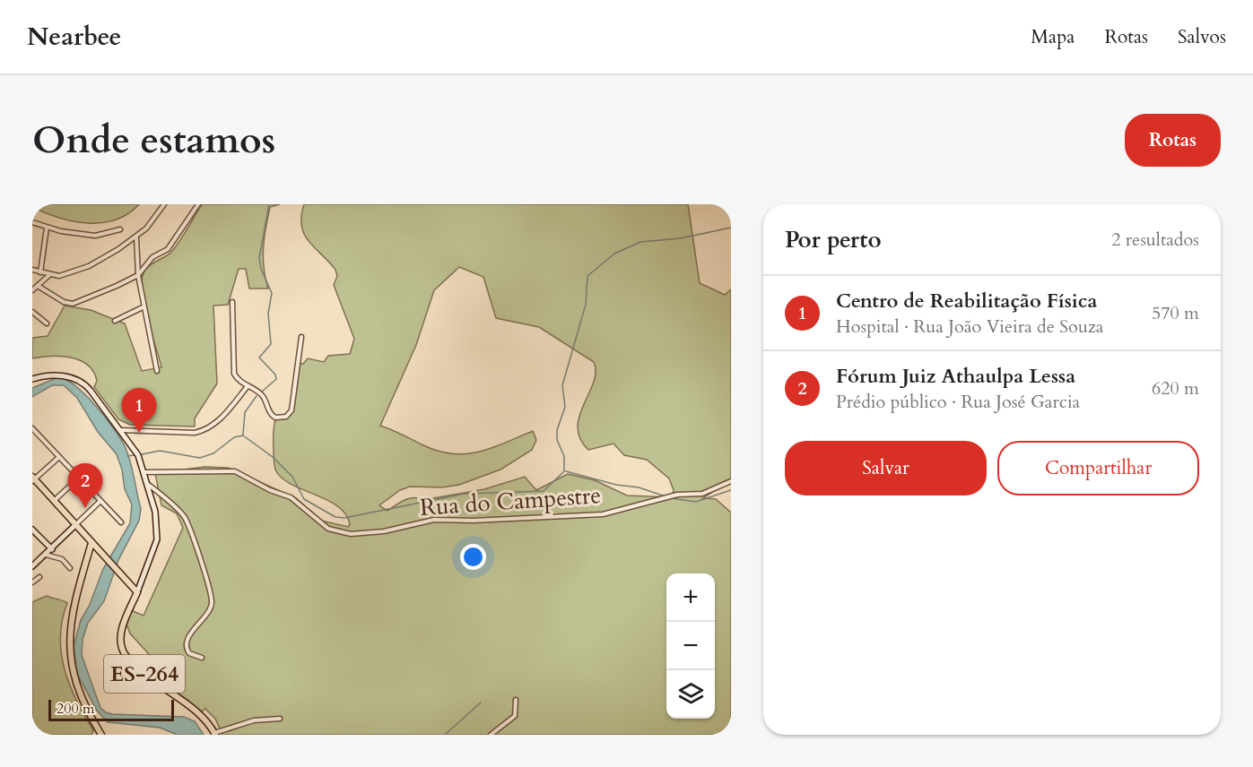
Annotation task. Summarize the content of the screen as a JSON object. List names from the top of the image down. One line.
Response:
{"streets":{"main road":["ES-264"],"street":["Rua do Campestre"]},"scale_bar":"200 m","page":{"header":"Nearbee","nav":["Mapa","Rotas","Salvos"],"buttons":["Rotas",["Salvar","Compartilhar"]],"title":"Onde estamos","heading":["Por perto","2 resultados"],"list":[{"mark":"1","name":"Centro de Reabilitação Física","note":"Hospital · Rua João Vieira de Souza","value":"570 m"},{"mark":"2","name":"Fórum Juiz Athaulpa Lessa","note":"Prédio público · Rua José Garcia","value":"620 m"}],"pins":["1","2"],"map_buttons":["+","−"],"scale":"200 m"}}
